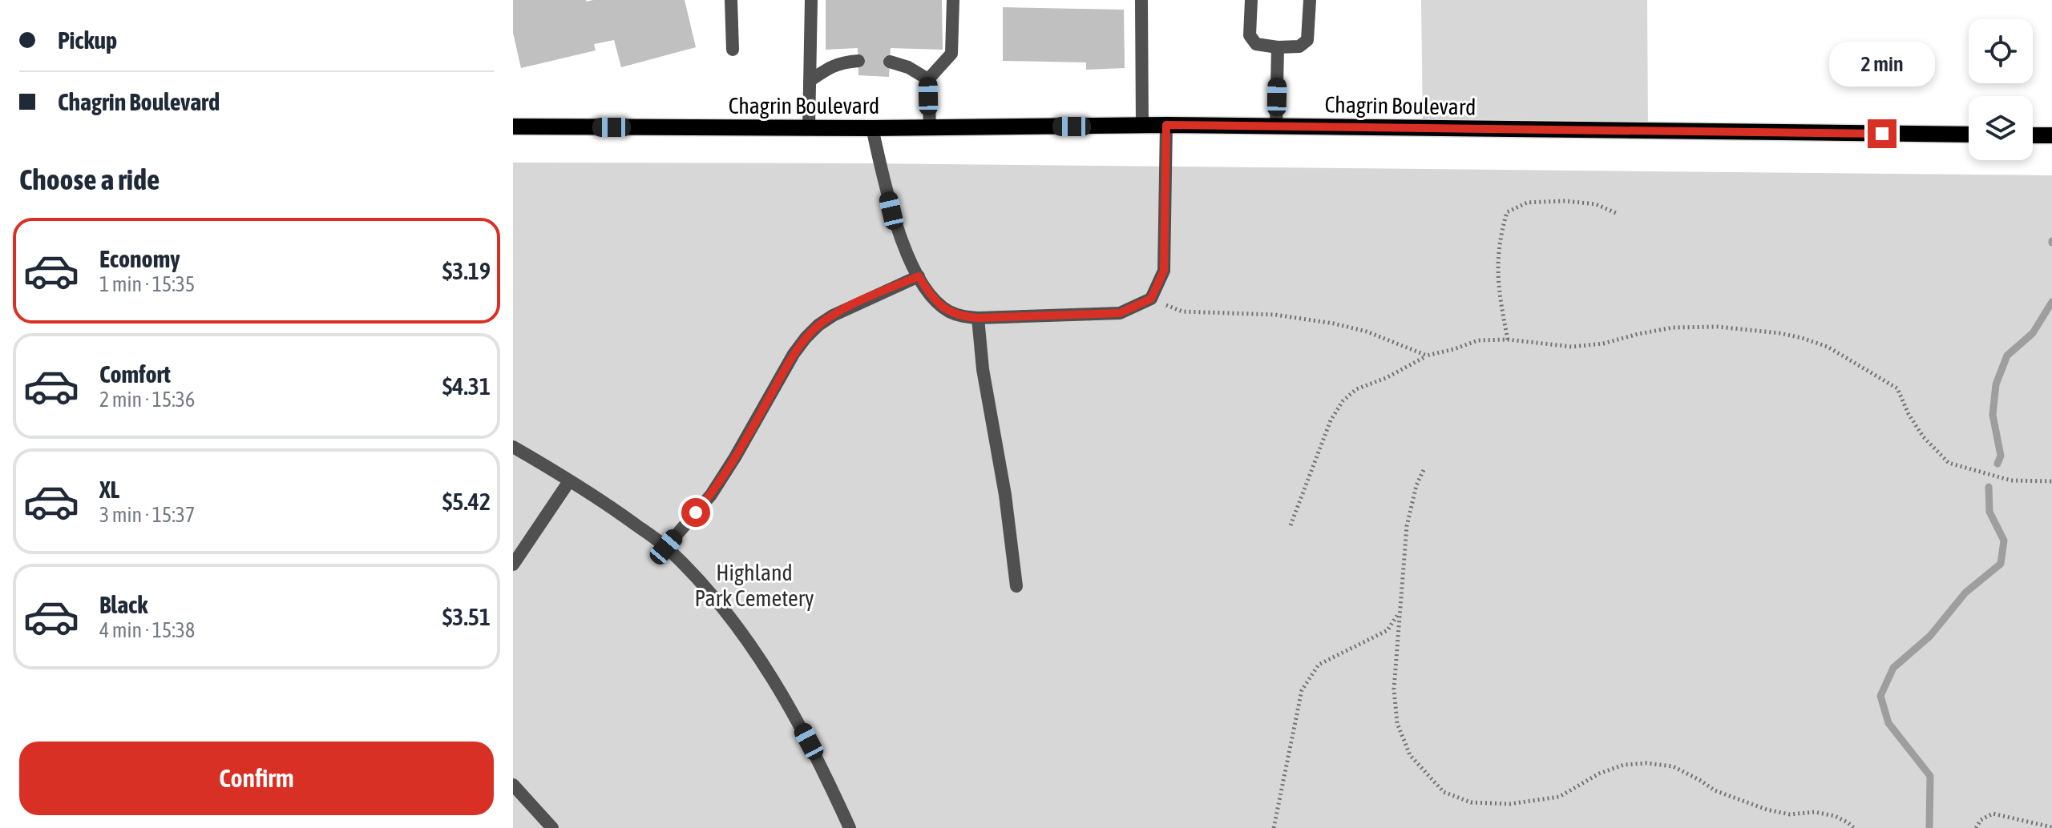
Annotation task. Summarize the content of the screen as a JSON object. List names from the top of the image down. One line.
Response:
{"streets":{"main road":["Chagrin Boulevard"]},"parks":["Highland Park Cemetery"],"page":{"banner":["Pickup","Chagrin Boulevard"],"bubble":"2 min","heading":"Choose a ride","list":[{"name":"Economy","note":"1 min · 15:35","value":"$3.19"},{"name":"Comfort","note":"2 min · 15:36","value":"$4.31"},{"name":"XL","note":"3 min · 15:37","value":"$5.42"},{"name":"Black","note":"4 min · 15:38","value":"$3.51"}],"buttons":"Confirm"}}
